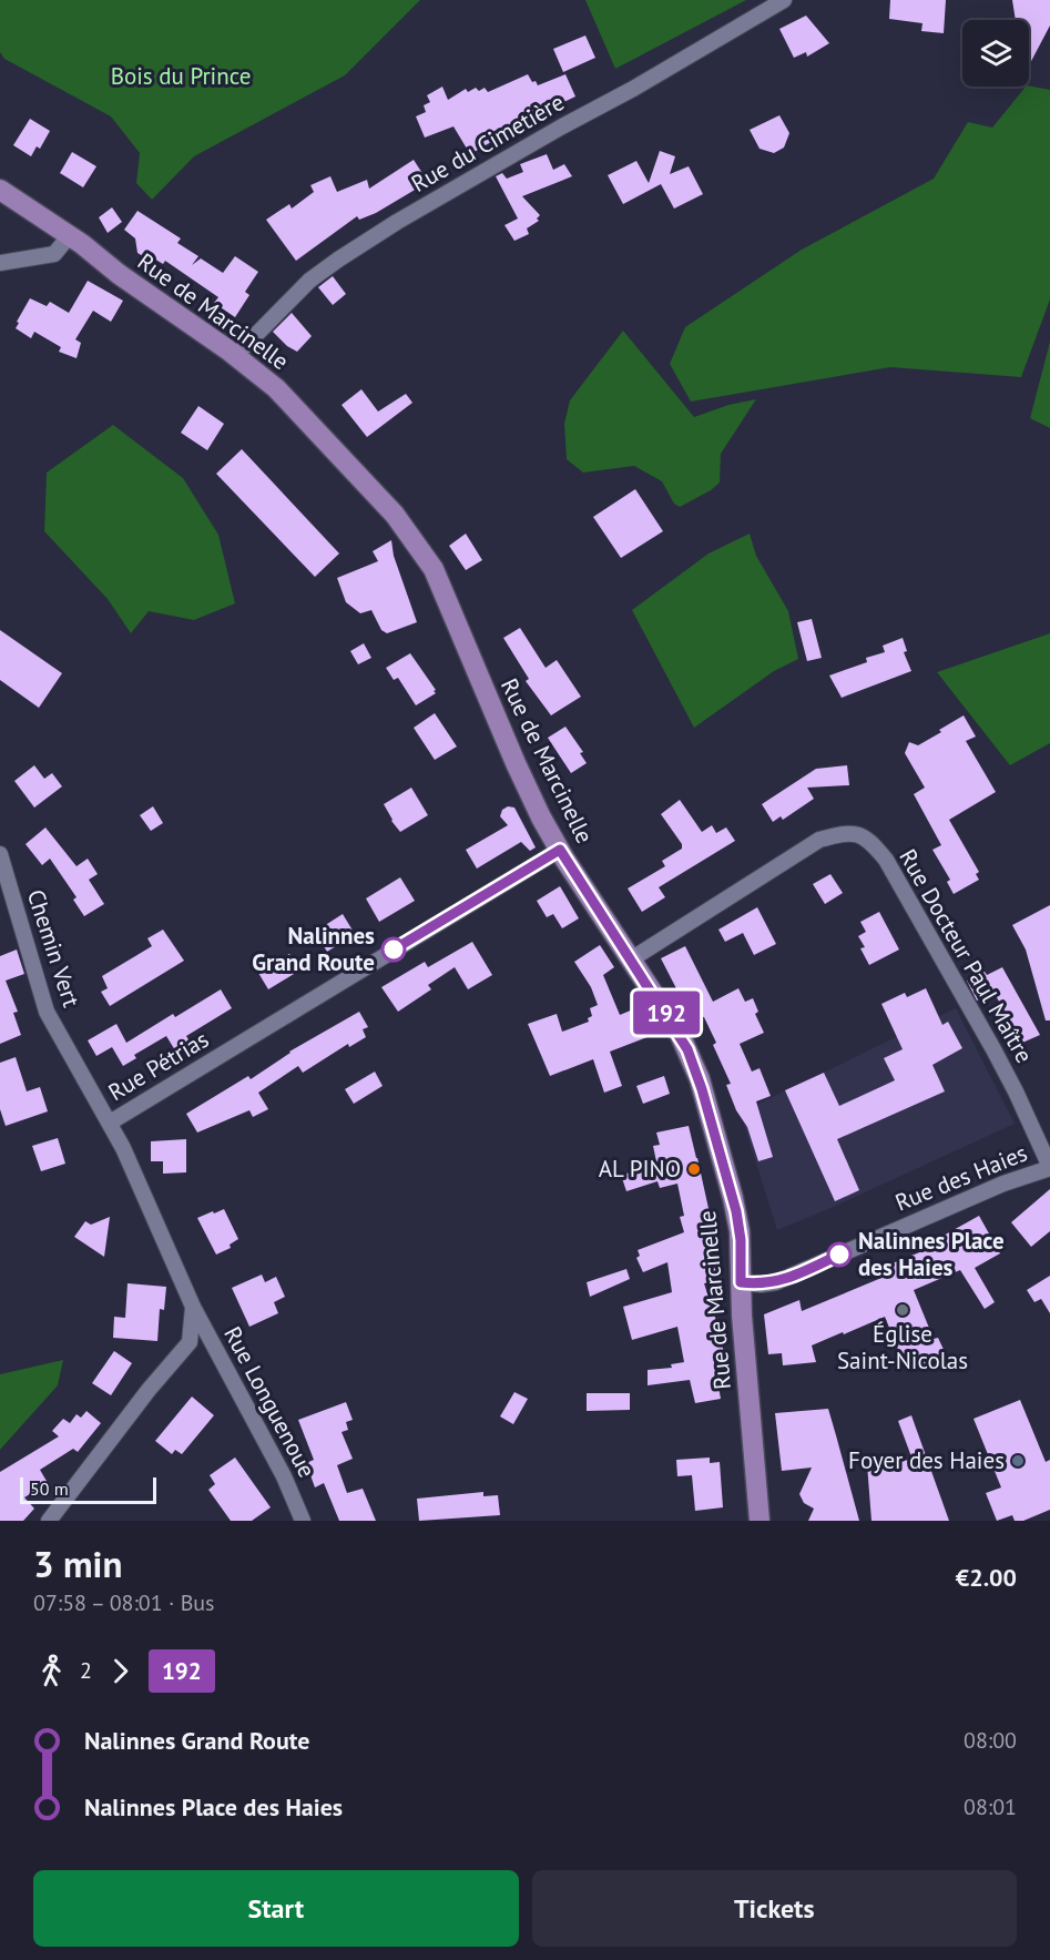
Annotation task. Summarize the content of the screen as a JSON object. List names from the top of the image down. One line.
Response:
{"streets":{"street":["Rue du Cimetière","Rue de Marcinelle","Chemin Vert","Rue Docteur Paul Maître","Rue Pétrias","Rue des Haies","Rue Longuenoue"]},"crossings":[["Rue du Cimetière","Rue de Marcinelle"],["Rue de Marcinelle","Rue Docteur Paul Maître"],["Rue de Marcinelle","Rue Pétrias"],["Rue de Marcinelle","Rue des Haies"],["Chemin Vert","Rue Pétrias"],["Rue Docteur Paul Maître","Rue des Haies"],["Rue Pétrias","Rue Longuenoue"]],"parks":["Bois du Prince"],"places":["Nalinnes Grand Route","AL PINO","Nalinnes Place des Haies","Église Saint-Nicolas","Foyer des Haies"],"lines":["bus line 192"],"scale_bar":"50 m","page":{"on_map":"192","scale":"50 m","heading":["3 min","07:58 – 08:01 · Bus","€2.00"],"legs":["2","192"],"list":[{"name":"Nalinnes Grand Route","value":"08:00"},{"name":"Nalinnes Place des Haies","value":"08:01"}],"buttons":["Start","Tickets"]}}
